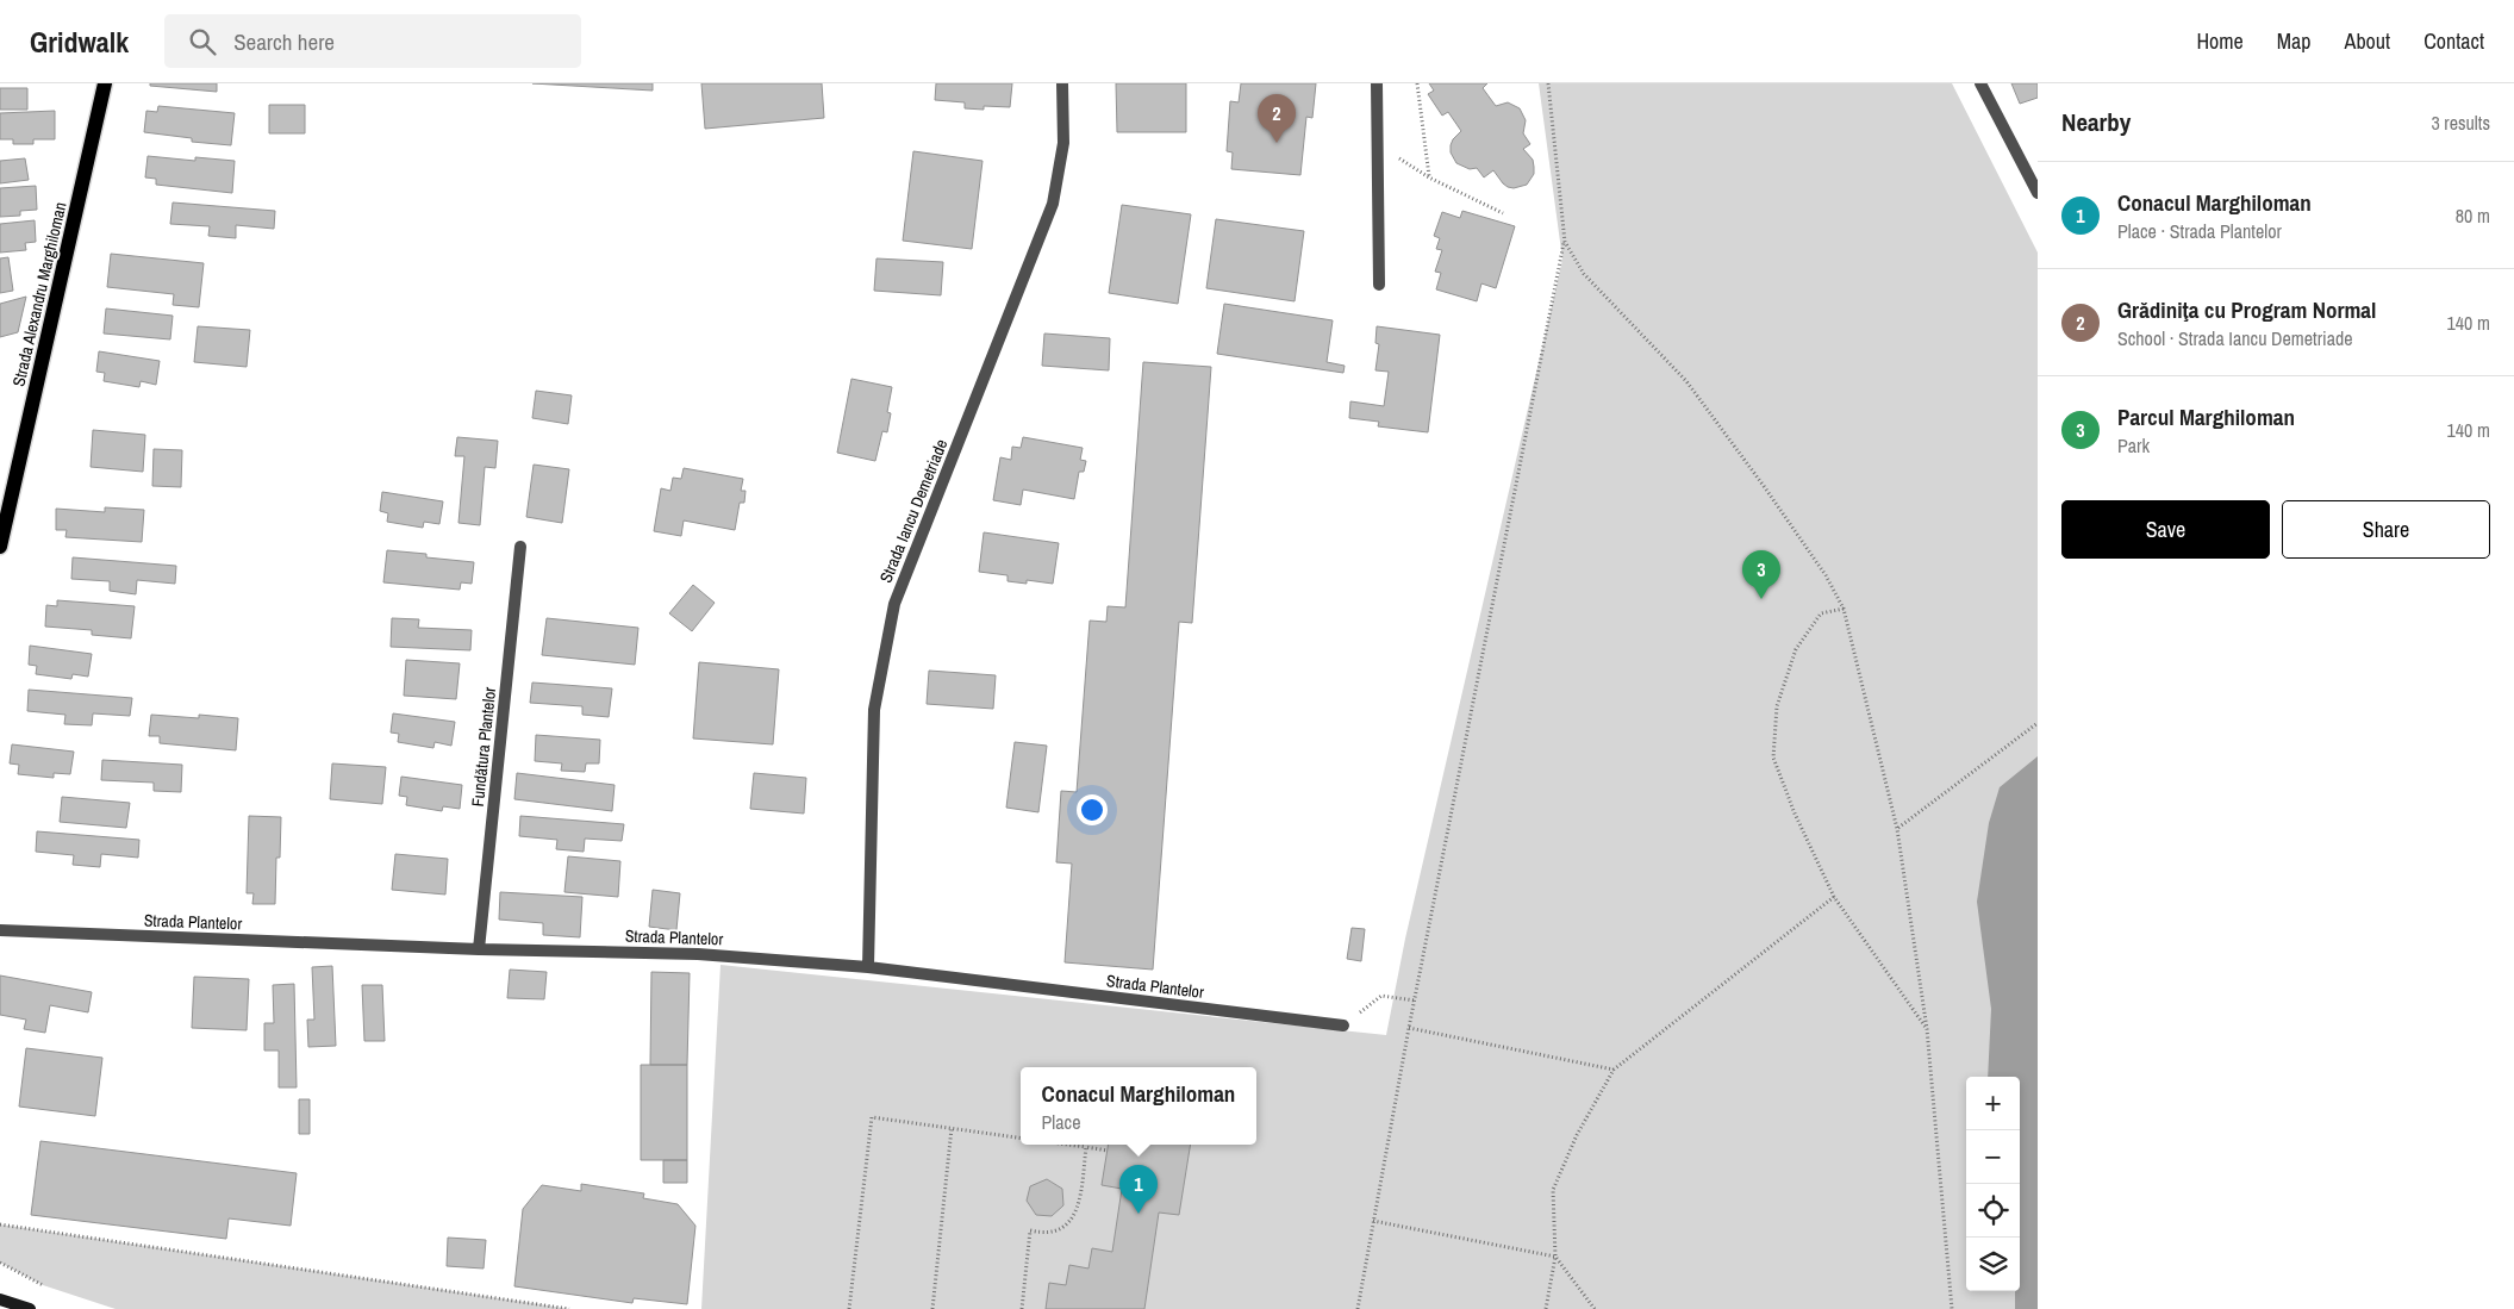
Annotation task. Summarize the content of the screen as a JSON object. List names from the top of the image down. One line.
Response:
{"streets":{"main road":["Strada Alexandru Marghiloman"],"street":["Strada Iancu Demetriade","Fundătura Plantelor","Strada Plantelor"]},"crossings":[["Strada Iancu Demetriade","Strada Plantelor"],["Fundătura Plantelor","Strada Plantelor"]],"page":{"header":"Gridwalk","search":"Search here","nav":["Home","Map","About","Contact"],"heading":["Nearby","3 results"],"pins":["2","3","1"],"list":[{"mark":"1","name":"Conacul Marghiloman","note":"Place · Strada Plantelor","value":"80 m"},{"mark":"2","name":"Grădiniţa cu Program Normal","note":"School · Strada Iancu Demetriade","value":"140 m"},{"mark":"3","name":"Parcul Marghiloman","note":"Park","value":"140 m"}],"buttons":["Save","Share"],"popup":["Conacul Marghiloman","Place"],"map_buttons":["+","−"]}}
